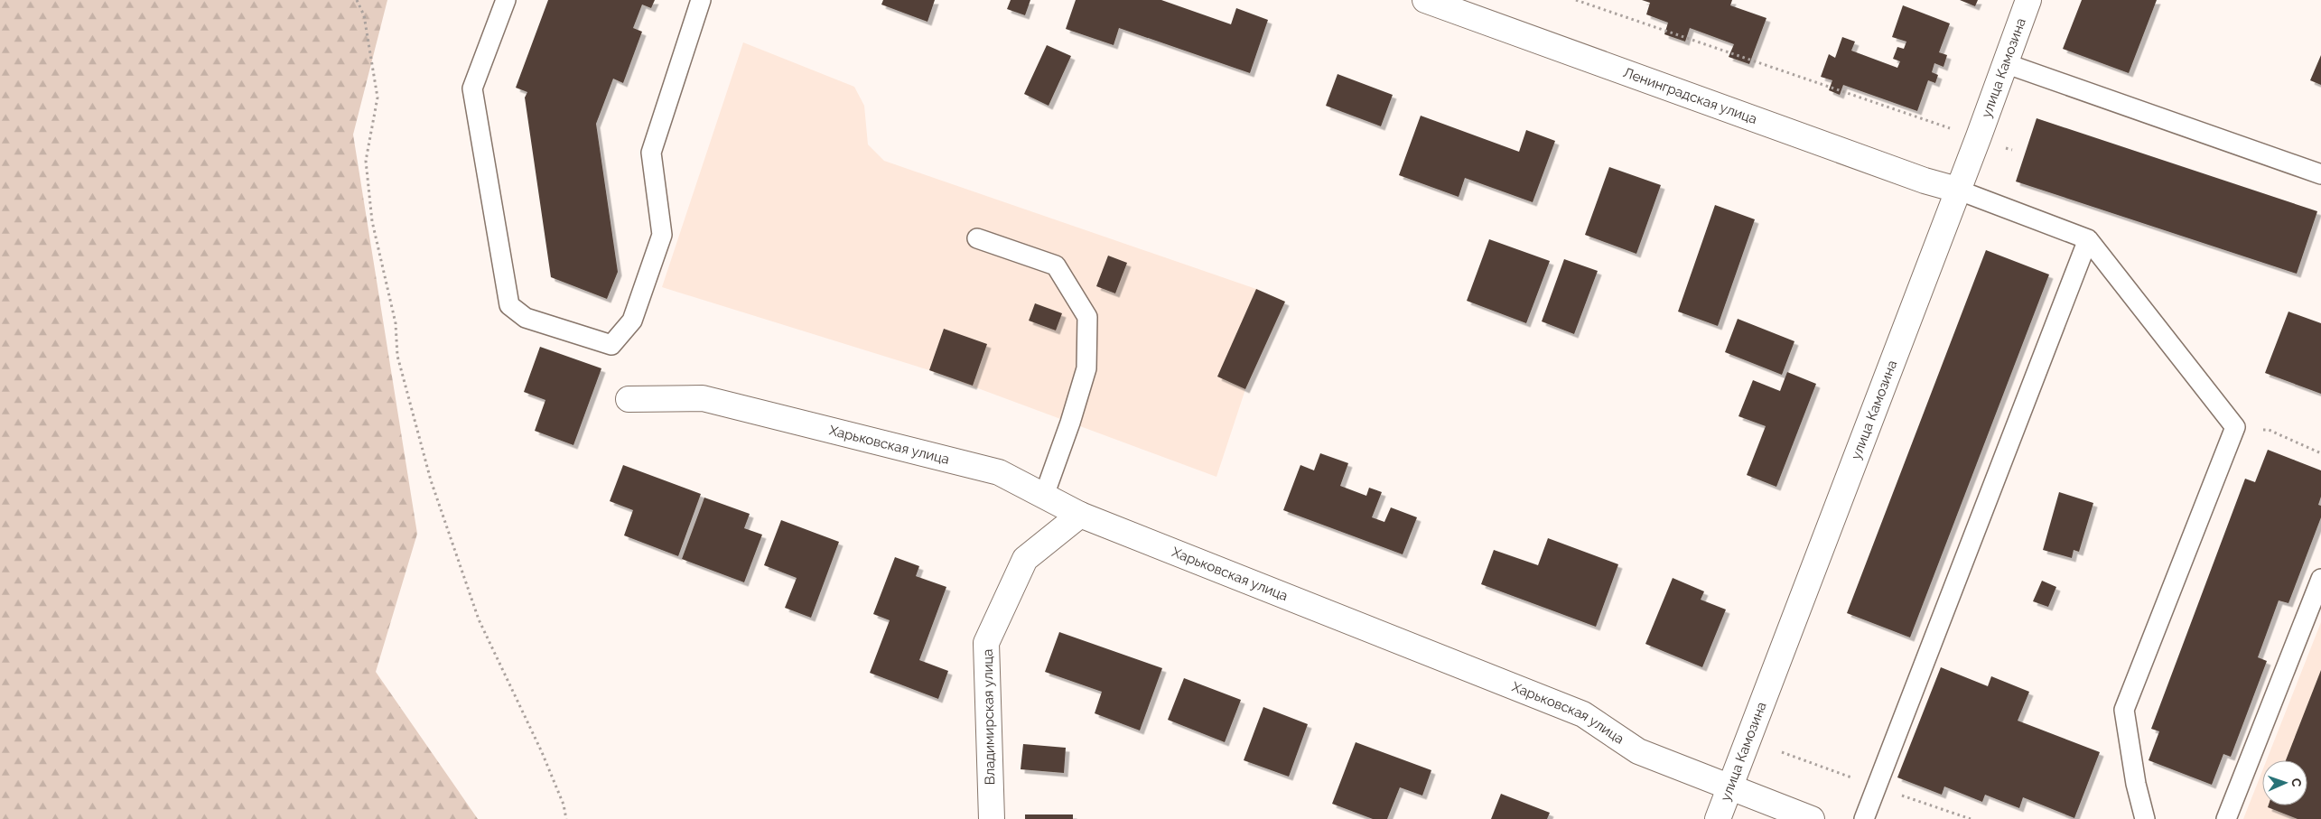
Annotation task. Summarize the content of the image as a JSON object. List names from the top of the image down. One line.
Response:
{"streets":{"street":["улица Камозина","Ленинградская улица","Харьковская улица","Владимирская улица"]},"crossings":[["улица Камозина","Ленинградская улица"],["улица Камозина","Харьковская улица"],["Харьковская улица","Владимирская улица"]],"north":"right"}
